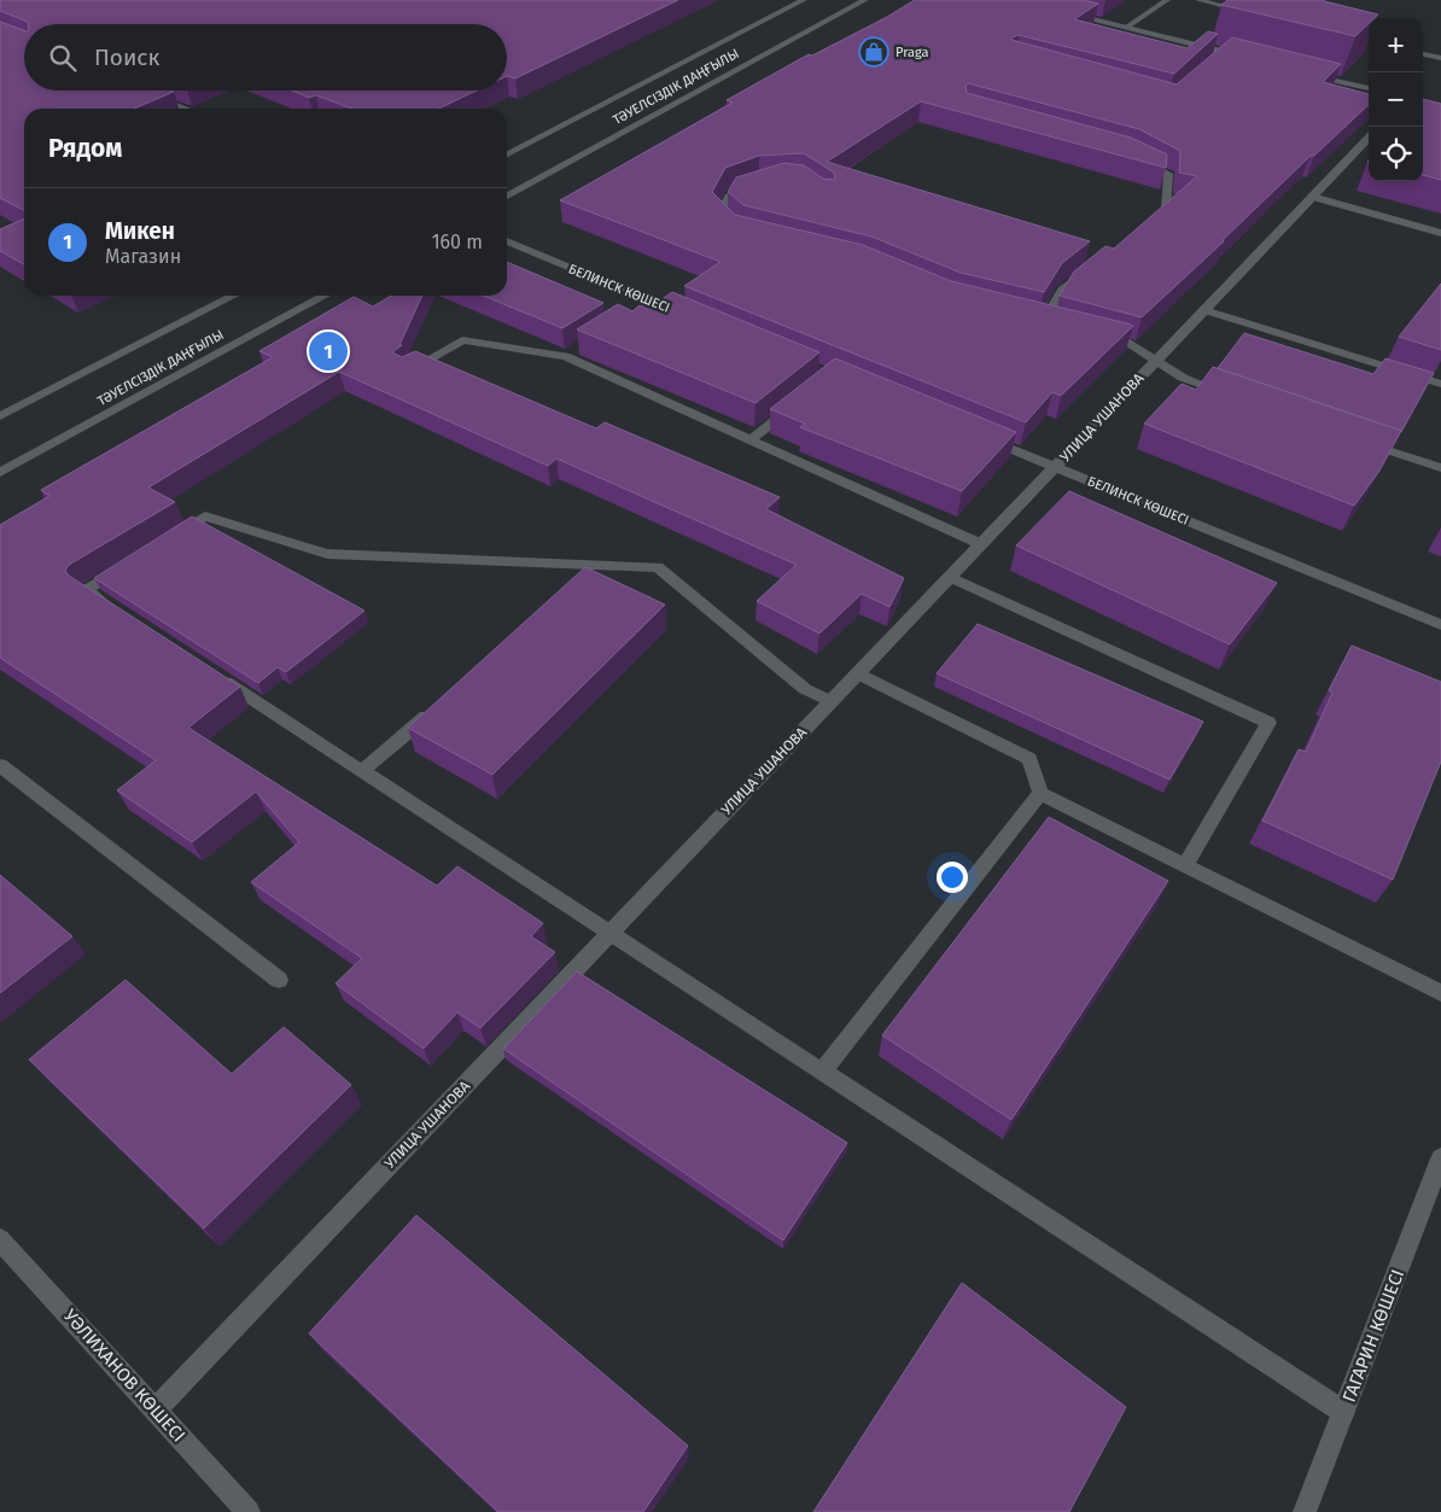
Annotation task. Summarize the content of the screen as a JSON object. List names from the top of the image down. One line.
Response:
{"streets":{"street":["ТӘУЕЛСІЗДІК ДАҢҒЫЛЫ","БЕЛИНСК КӨШЕСІ","УЛИЦА УШАНОВА","ГАГАРИН КӨШЕСІ","УӘЛИХАНОВ КӨШЕСІ"]},"crossings":[["БЕЛИНСК КӨШЕСІ","УЛИЦА УШАНОВА"],["УЛИЦА УШАНОВА","УӘЛИХАНОВ КӨШЕСІ"]],"places":{"shop":["Praga"]},"page":{"map_buttons":["+","−"],"search":"Поиск","heading":"Рядом","list":[{"mark":"1","name":"Микен","note":"Магазин","value":"160 m"}],"pins":"1"}}
